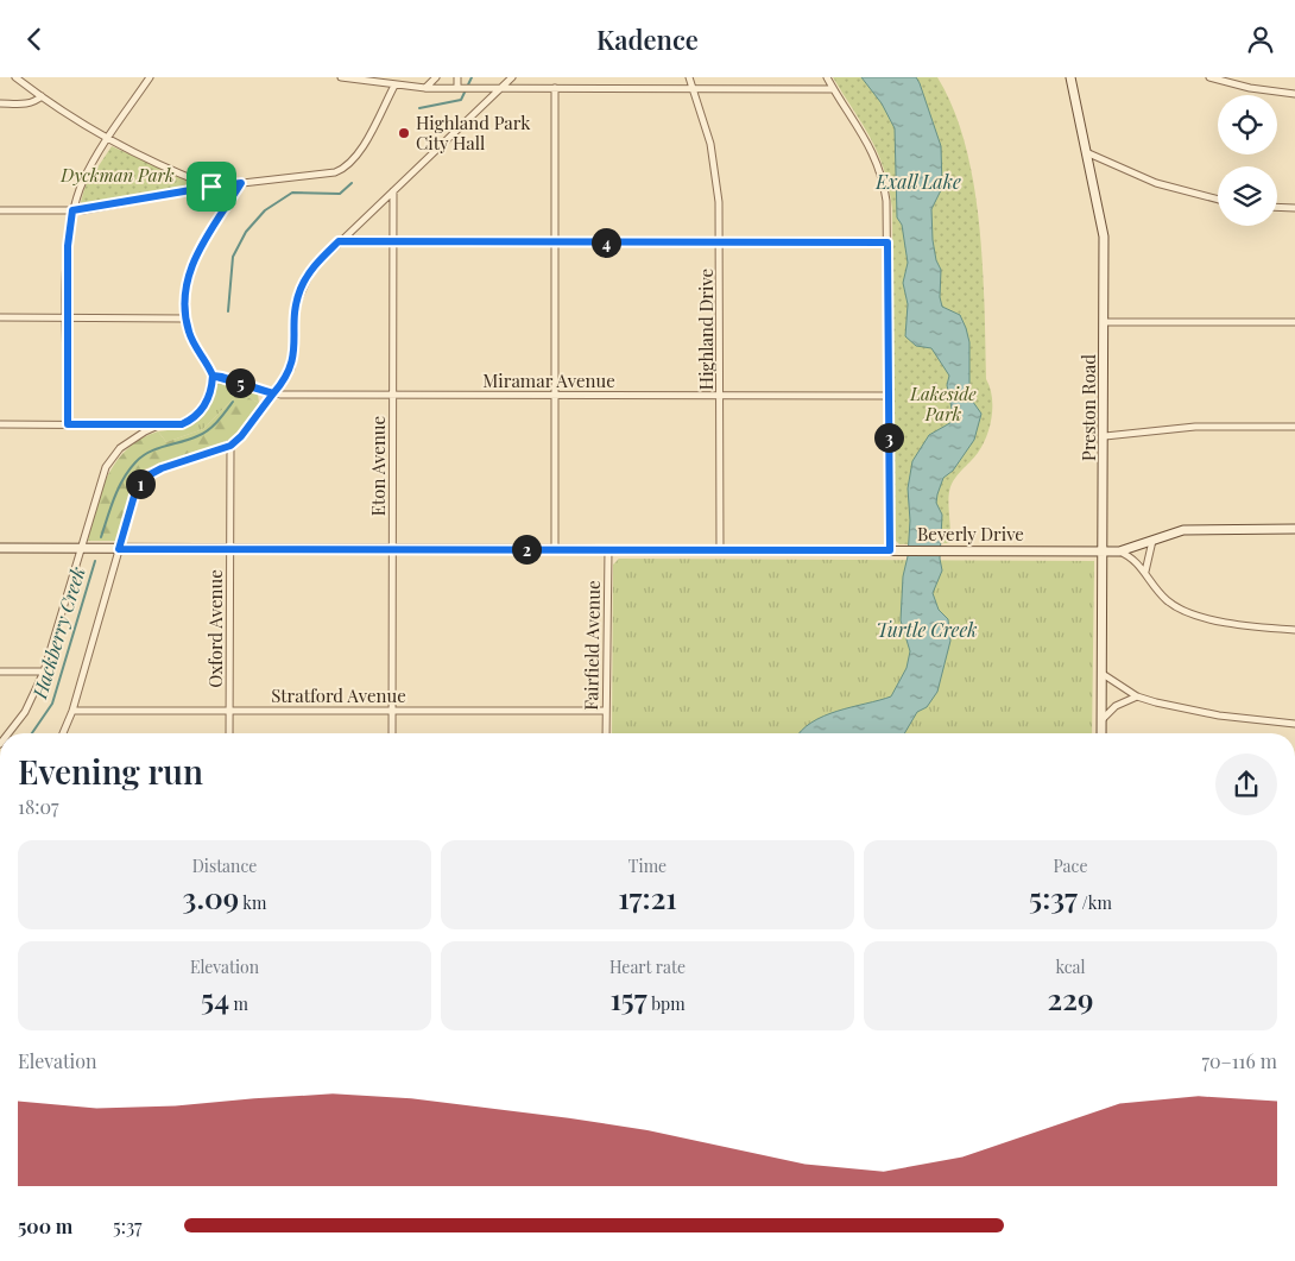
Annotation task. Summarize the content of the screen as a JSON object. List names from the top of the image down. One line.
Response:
{"streets":{"street":["Highland Drive","Miramar Avenue","Preston Road","Eton Avenue","Beverly Drive","Oxford Avenue","Fairfield Avenue","Stratford Avenue"]},"crossings":[["Highland Drive","Miramar Avenue"],["Highland Drive","Beverly Drive"],["Miramar Avenue","Eton Avenue"],["Preston Road","Beverly Drive"],["Eton Avenue","Beverly Drive"],["Eton Avenue","Stratford Avenue"],["Beverly Drive","Oxford Avenue"],["Beverly Drive","Fairfield Avenue"],["Oxford Avenue","Stratford Avenue"],["Fairfield Avenue","Stratford Avenue"]],"water":["Exall Lake","Turtle Creek","Hackberry Creek"],"parks":["Dyckman Park","Lakeside Park"],"places":["Highland Park City Hall"],"page":{"header":"Kadence","pins":["4","5","3","1","2"],"heading":["Evening run","18:07"],"stats":[["Distance","3.09 km"],["Time","17:21"],["Pace","5:37 /km"],["Elevation","54 m"],["Heart rate","157 bpm"],["kcal","229"]],"chart":["Elevation","70–116 m"],"list":[{"name":"500 m","note":"5:37"}]}}
